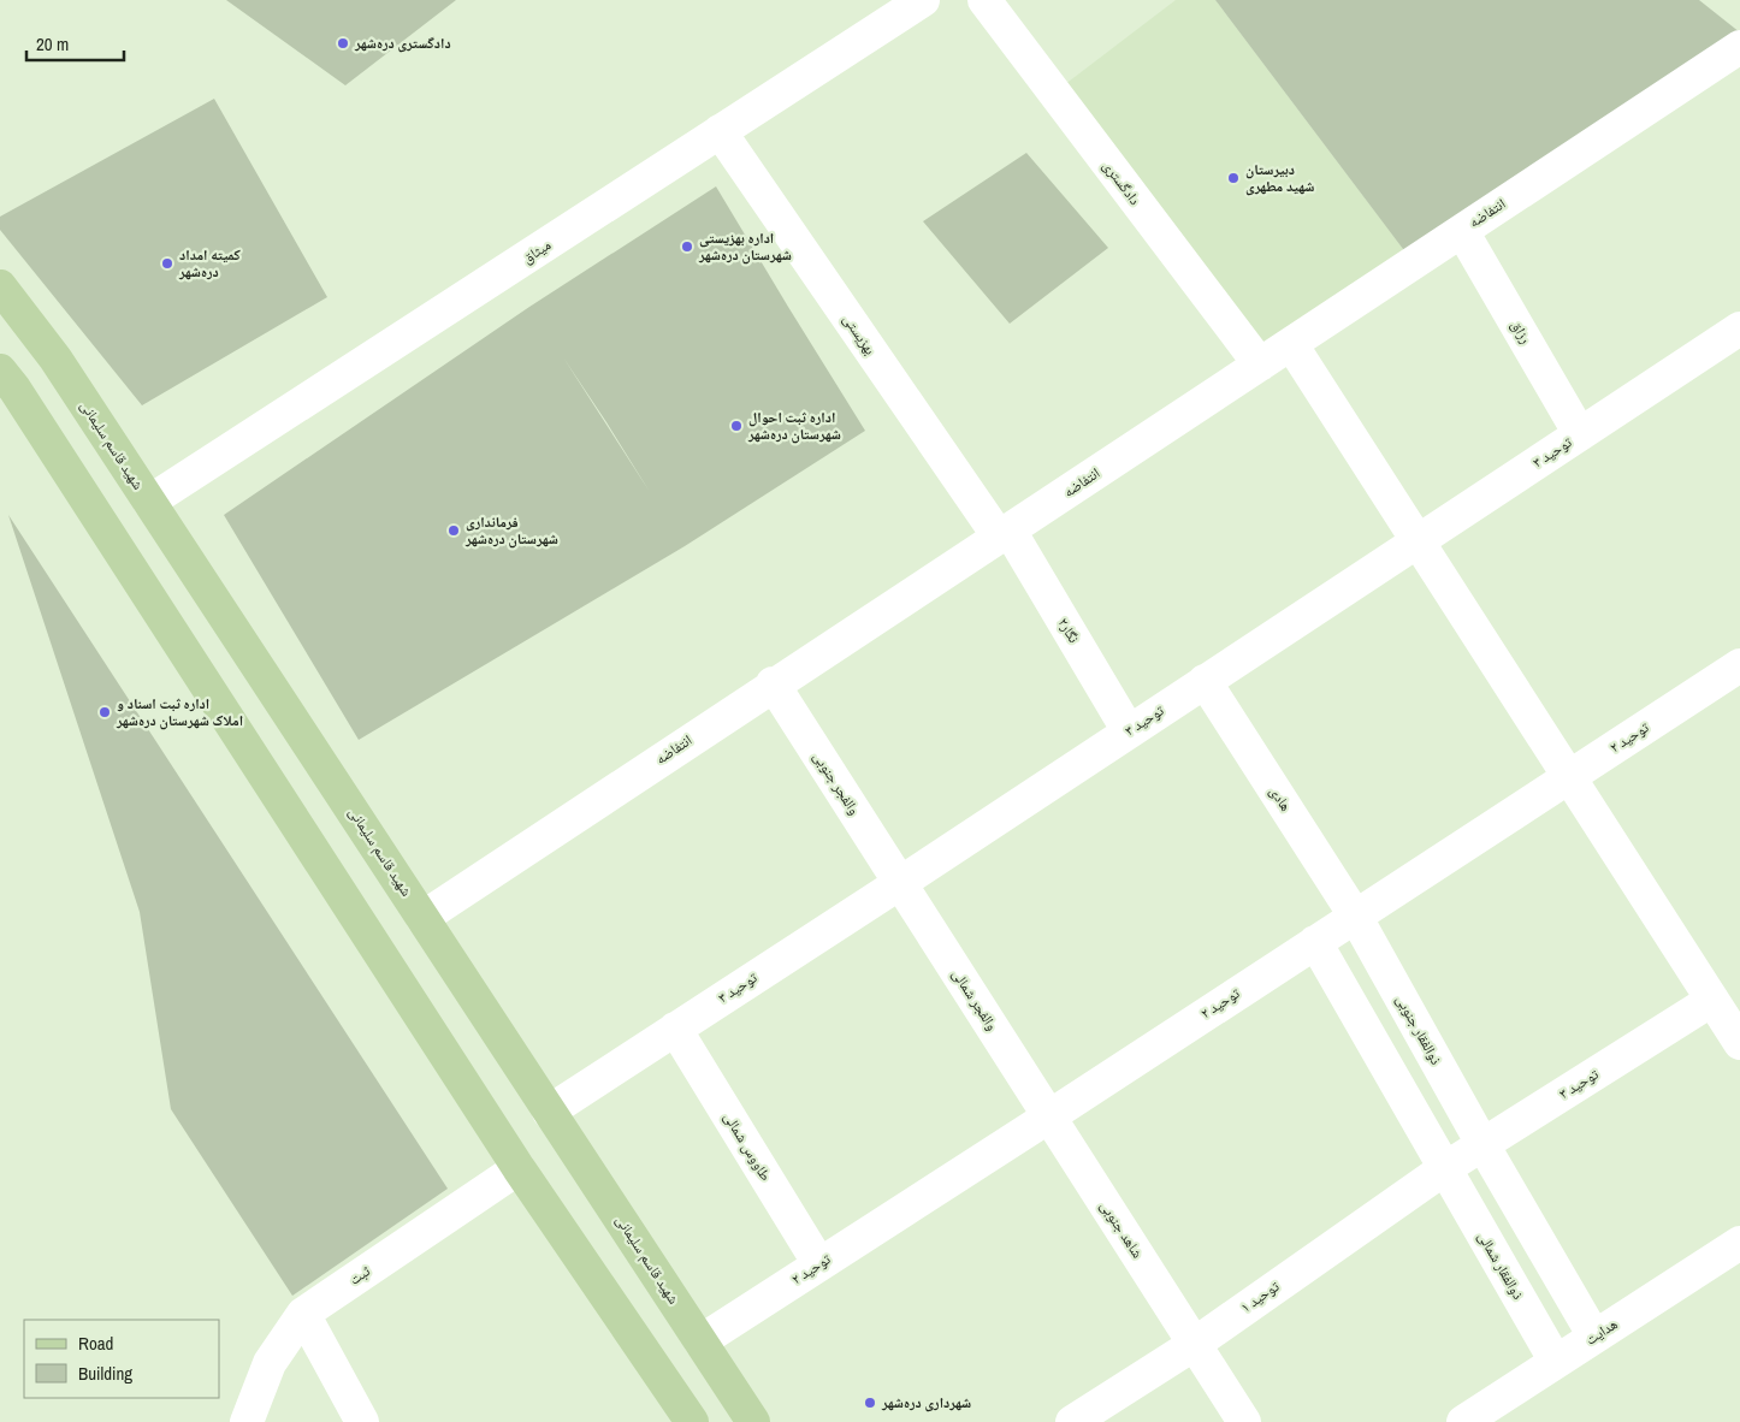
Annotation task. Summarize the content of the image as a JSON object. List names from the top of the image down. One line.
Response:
{"streets":{"main road":["شهید قاسم سلیمانی"],"street":["دادگستری","انتفاضه","میثاق","رزاق","بهزیستی","توحید ۳","نگار۲","توحید ۲","والفجر جنوبی","هادی","والفجر شمالی","ذوالفقار جنوبی","طاووس شمالی","شاهد جنوبی","ذوالفقار شمالی","ثبت","توحید ۱","هدایت"]},"crossings":[["دادگستری","انتفاضه"],["انتفاضه","رزاق"],["انتفاضه","بهزیستی"],["انتفاضه","شهید قاسم سلیمانی"],["انتفاضه","نگار۲"],["انتفاضه","والفجر جنوبی"],["میثاق","بهزیستی"],["میثاق","شهید قاسم سلیمانی"],["رزاق","توحید ۳"],["بهزیستی","نگار۲"],["شهید قاسم سلیمانی","توحید ۳"],["شهید قاسم سلیمانی","توحید ۲"],["توحید ۳","نگار۲"],["توحید ۳","والفجر جنوبی"],["توحید ۳","هادی"],["توحید ۳","والفجر شمالی"],["توحید ۳","ذوالفقار جنوبی"],["توحید ۳","طاووس شمالی"],["توحید ۳","ذوالفقار شمالی"],["توحید ۳","توحید ۱"],["توحید ۲","هادی"],["توحید ۲","والفجر شمالی"],["توحید ۲","ذوالفقار جنوبی"],["توحید ۲","طاووس شمالی"],["توحید ۲","شاهد جنوبی"],["والفجر جنوبی","والفجر شمالی"],["هادی","ذوالفقار جنوبی"],["والفجر شمالی","شاهد جنوبی"],["شاهد جنوبی","توحید ۱"],["ذوالفقار شمالی","توحید ۱"],["ذوالفقار شمالی","هدایت"]],"places":["دادگستری دره‌شهر","دبیرستان شهید مطهری","اداره بهزیستی شهرستان دره‌شهر","کمیته امداد دره‌شهر","اداره ثبت احوال شهرستان دره‌شهر","فرمانداری شهرستان دره‌شهر","اداره ثبت اسناد و املاک شهرستان دره‌شهر","شهرداری دره‌شهر"],"legend":["Road","Building"],"scale_bar":"20 m"}
